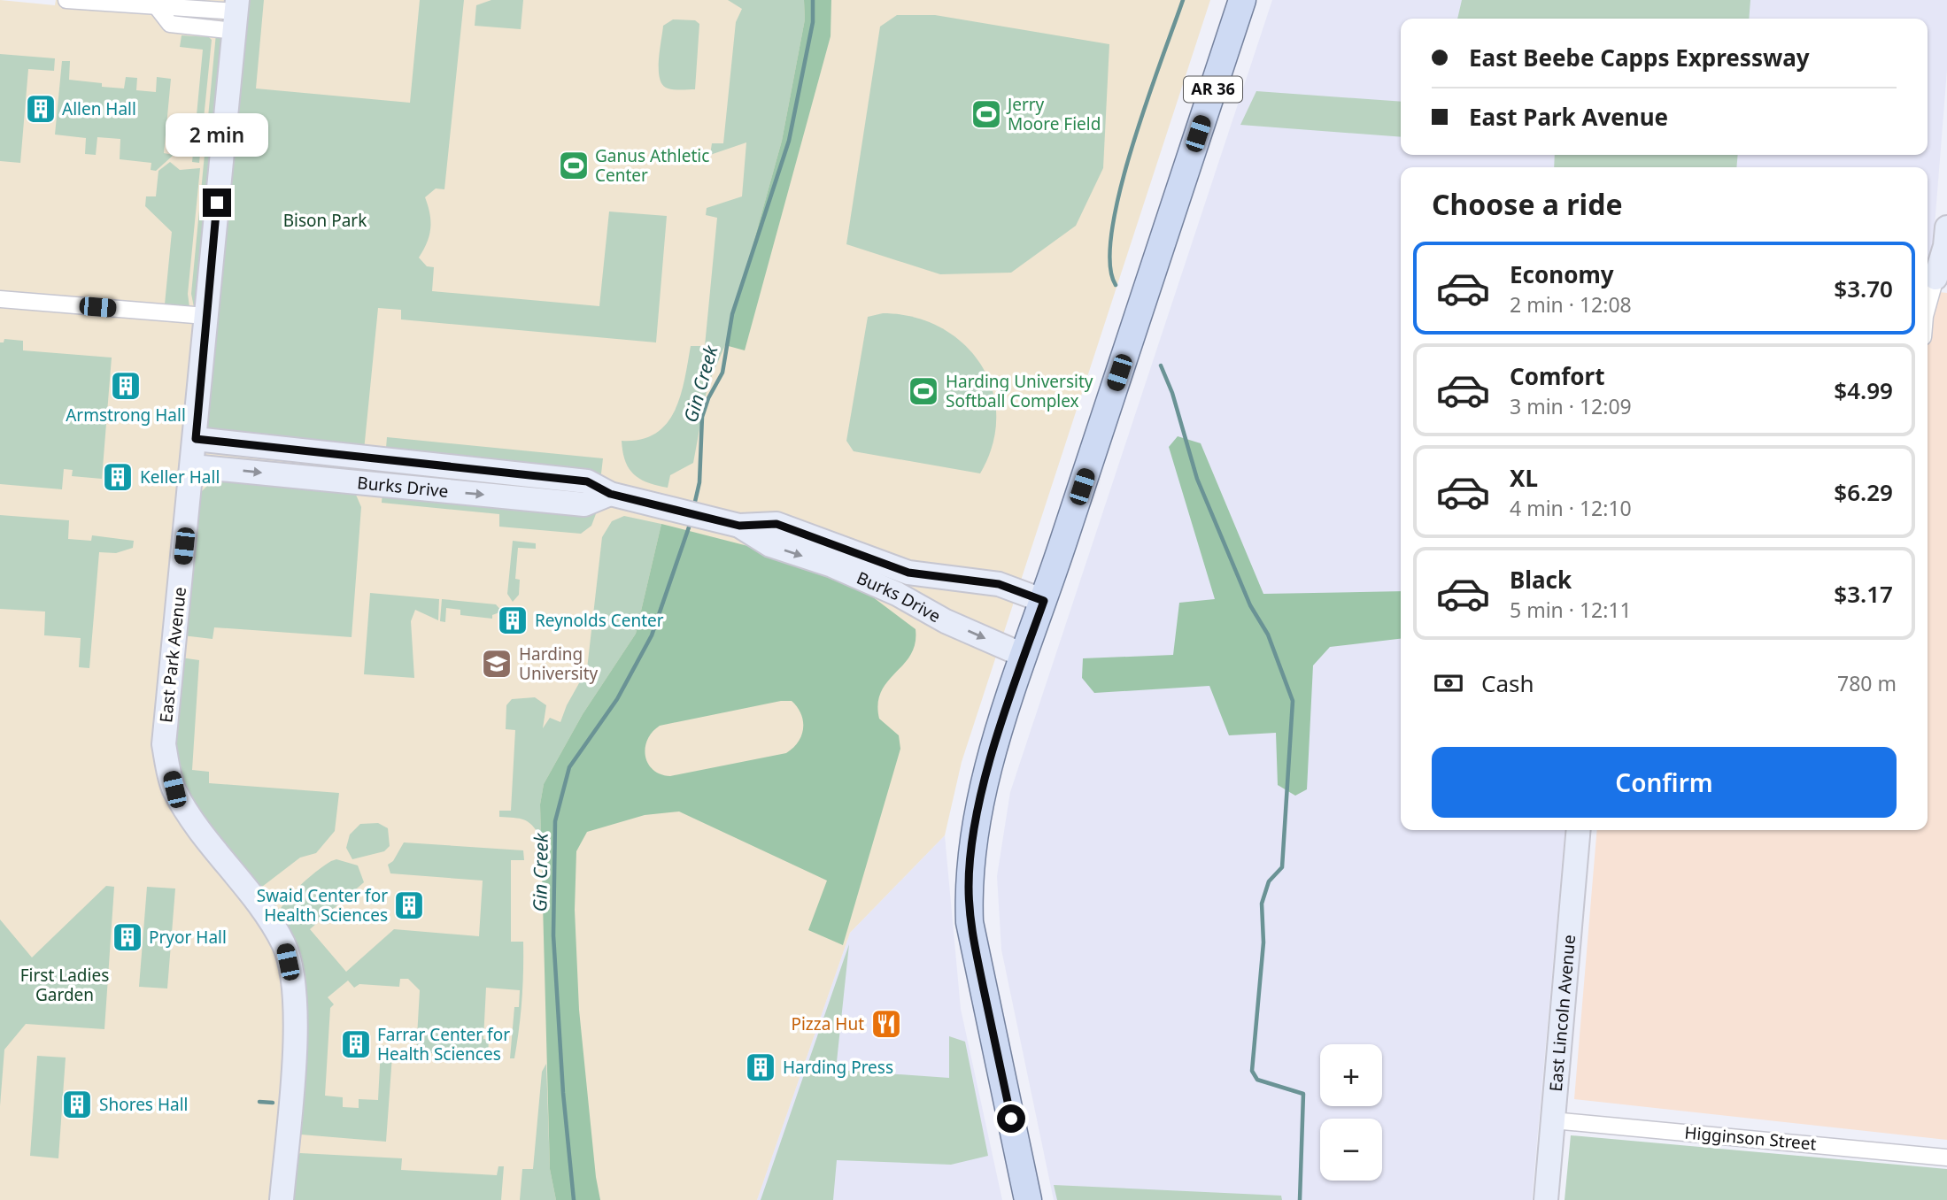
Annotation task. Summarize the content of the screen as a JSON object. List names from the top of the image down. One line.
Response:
{"streets":{"main road":["AR 36"],"street":["Burks Drive","East Park Avenue","East Lincoln Avenue","Higginson Street"]},"crossings":[["AR 36","Burks Drive"],["Burks Drive","East Park Avenue"],["East Lincoln Avenue","Higginson Street"]],"water":["Gin Creek"],"parks":["Bison Park","First Ladies Garden"],"places":{"building":["Allen Hall","Armstrong Hall","Keller Hall","Reynolds Center","Swaid Center for Health Sciences","Pryor Hall","Farrar Center for Health Sciences","Harding Press","Shores Hall"],"sports":["Jerry Moore Field","Ganus Athletic Center","Harding University Softball Complex"],"school or university":["Harding University"],"restaurant":["Pizza Hut"]},"page":{"banner":["East Beebe Capps Expressway","East Park Avenue"],"bubble":"2 min","heading":"Choose a ride","list":[{"name":"Economy","note":"2 min · 12:08","value":"$3.70"},{"name":"Comfort","note":"3 min · 12:09","value":"$4.99"},{"name":"XL","note":"4 min · 12:10","value":"$6.29"},{"name":"Black","note":"5 min · 12:11","value":"$3.17"}],"pay":["Cash","780 m"],"buttons":"Confirm","map_buttons":["+","−"]}}
